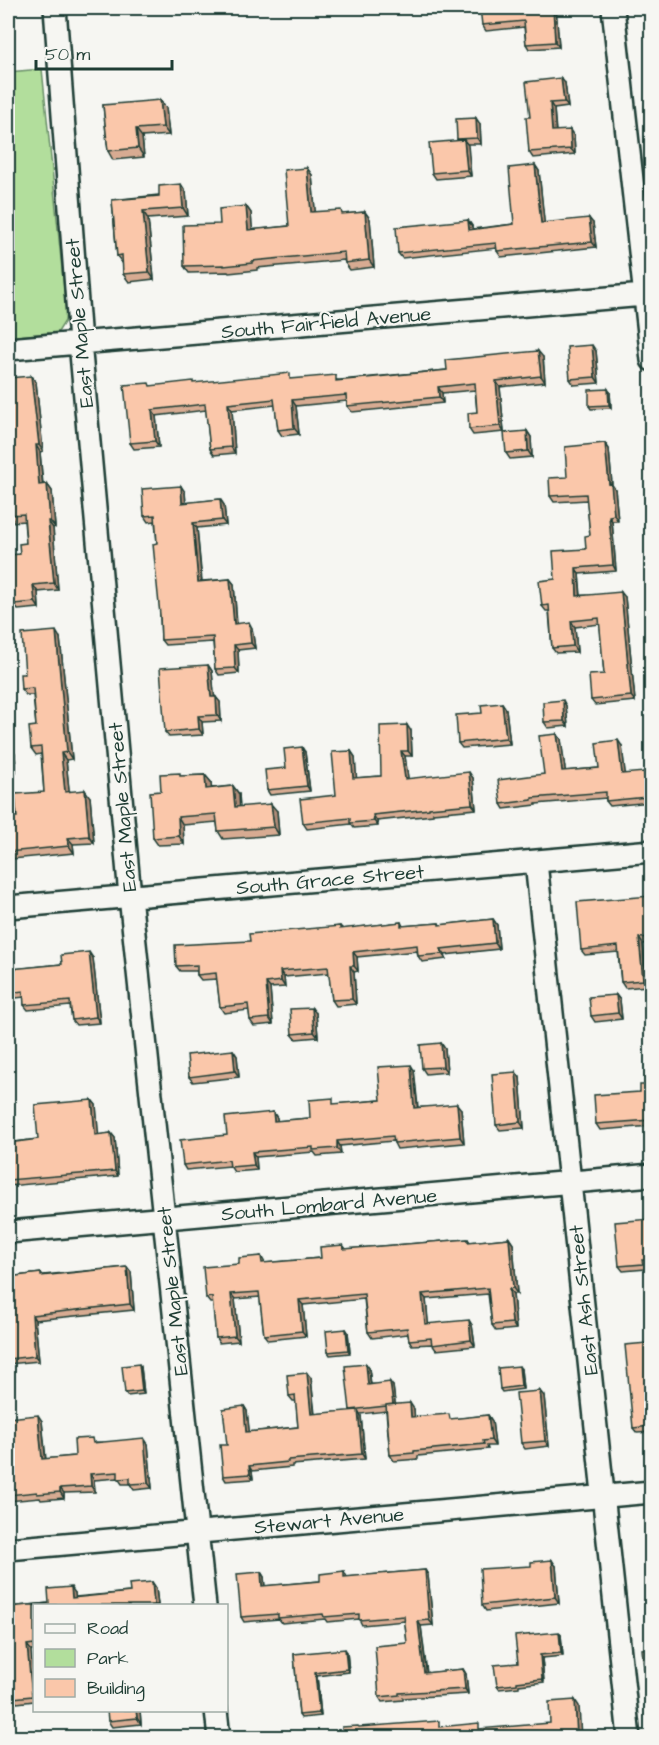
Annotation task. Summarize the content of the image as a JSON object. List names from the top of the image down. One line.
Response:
{"streets":{"street":["South Fairfield Avenue","East Maple Street","South Grace Street","South Lombard Avenue","East Ash Street","Stewart Avenue"]},"crossings":[["South Fairfield Avenue","East Maple Street"],["East Maple Street","South Grace Street"],["East Maple Street","South Lombard Avenue"],["East Maple Street","Stewart Avenue"],["South Grace Street","East Ash Street"],["South Lombard Avenue","East Ash Street"],["East Ash Street","Stewart Avenue"]],"legend":["Road","Park","Building"],"scale_bar":"50 m"}
